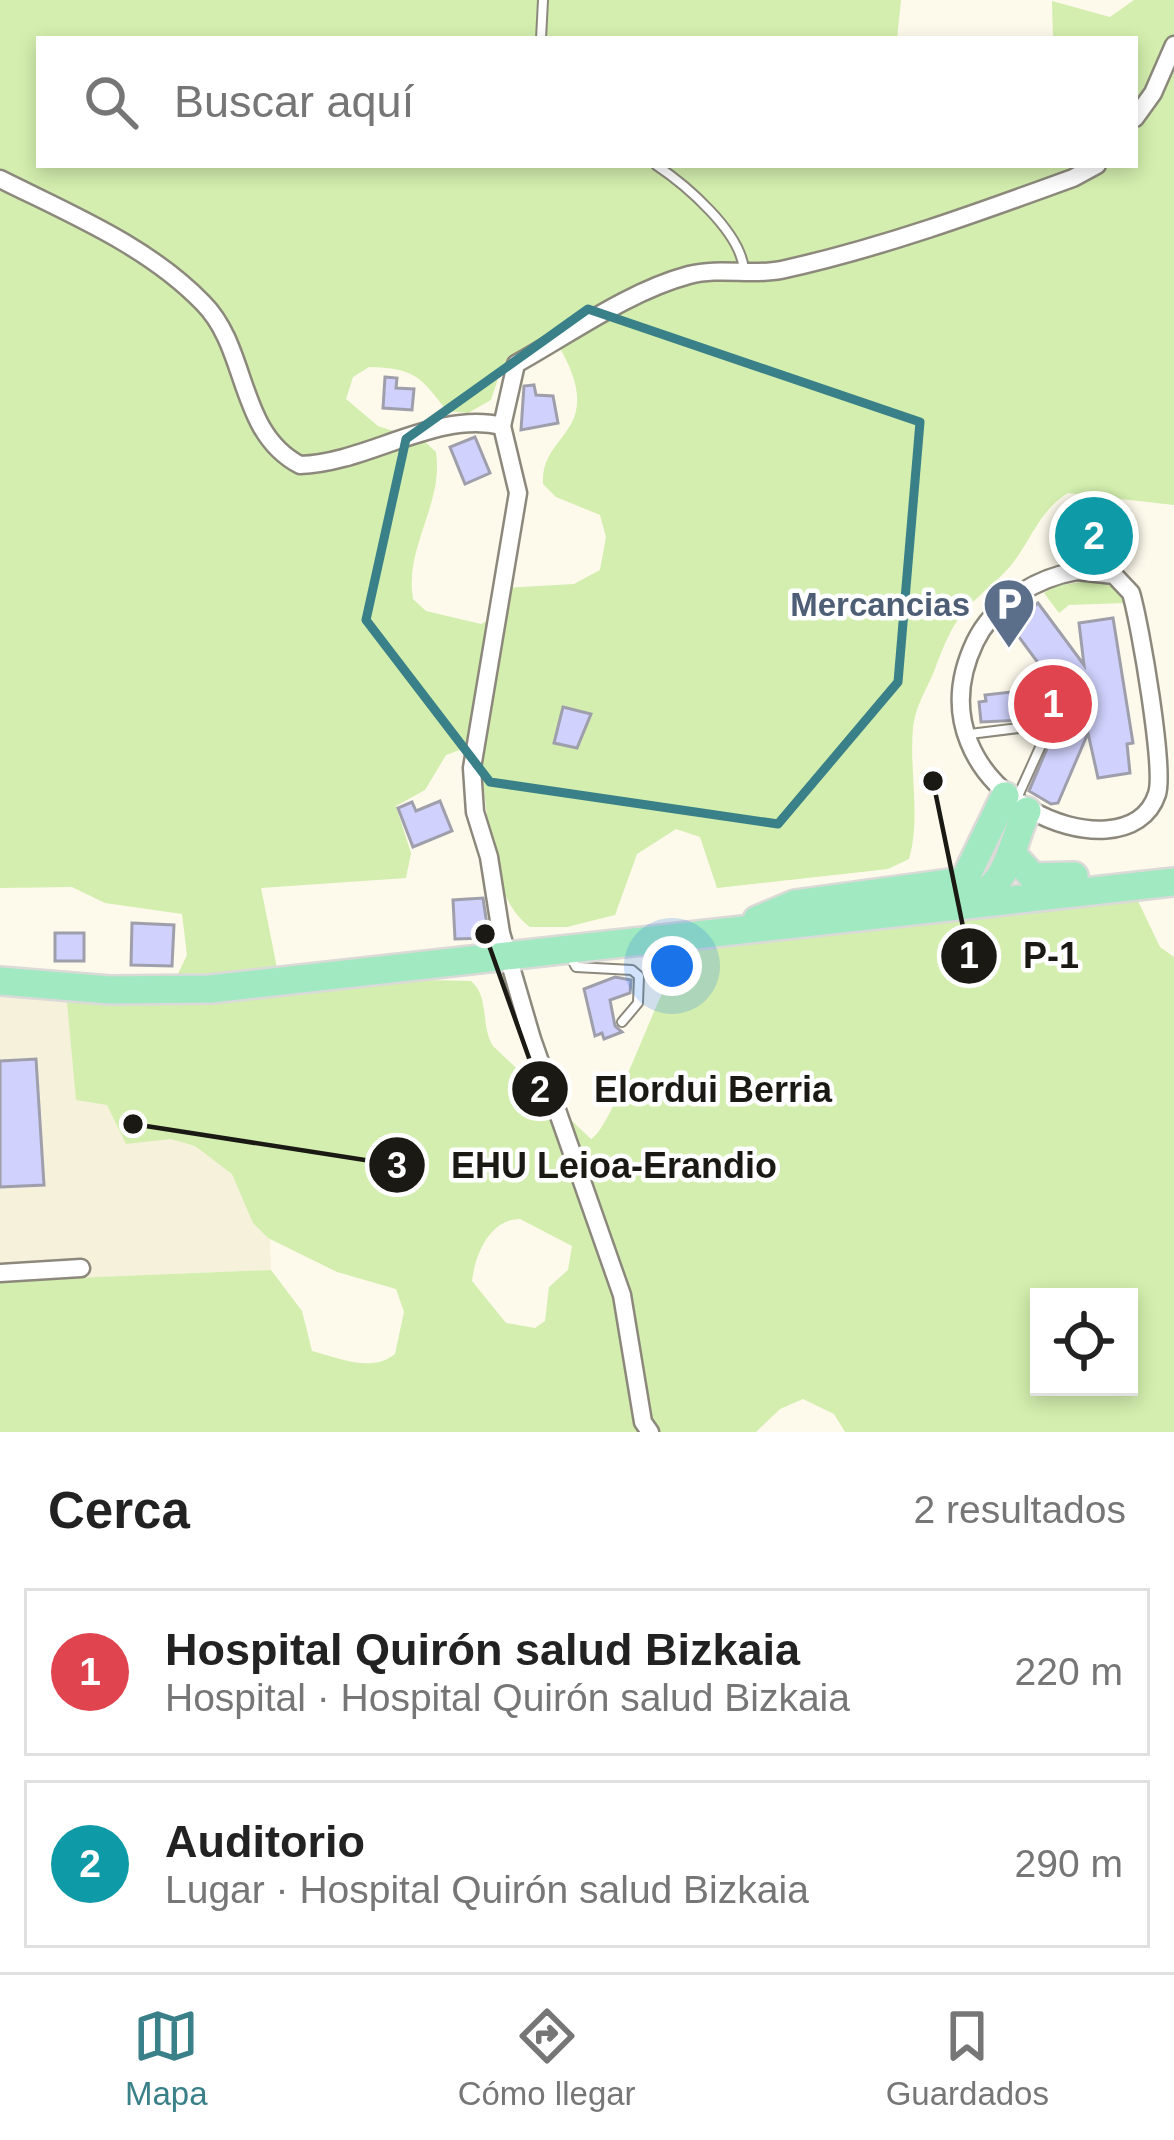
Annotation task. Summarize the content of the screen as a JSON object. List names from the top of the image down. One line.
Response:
{"places":{"parking":["Mercancias"],"other":["P-1","Elordui Berria","EHU Leioa-Erandio"]},"page":{"search":"Buscar aquí","pins":["2","1"],"heading":["Cerca","2 resultados"],"list":[{"mark":"1","name":"Hospital Quirón salud Bizkaia","note":"Hospital · Hospital Quirón salud Bizkaia","value":"220 m"},{"mark":"2","name":"Auditorio","note":"Lugar · Hospital Quirón salud Bizkaia","value":"290 m"}],"nav":["Mapa","Cómo llegar","Guardados"]}}
